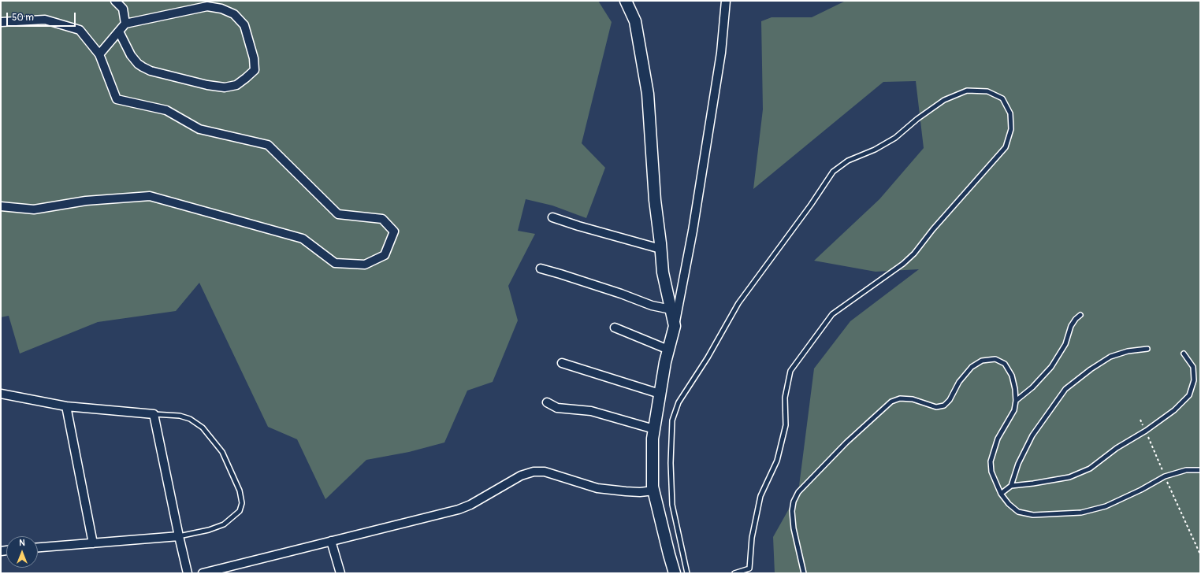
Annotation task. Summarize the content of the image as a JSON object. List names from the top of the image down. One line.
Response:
{"scale_bar":"50 m","north":"top"}
